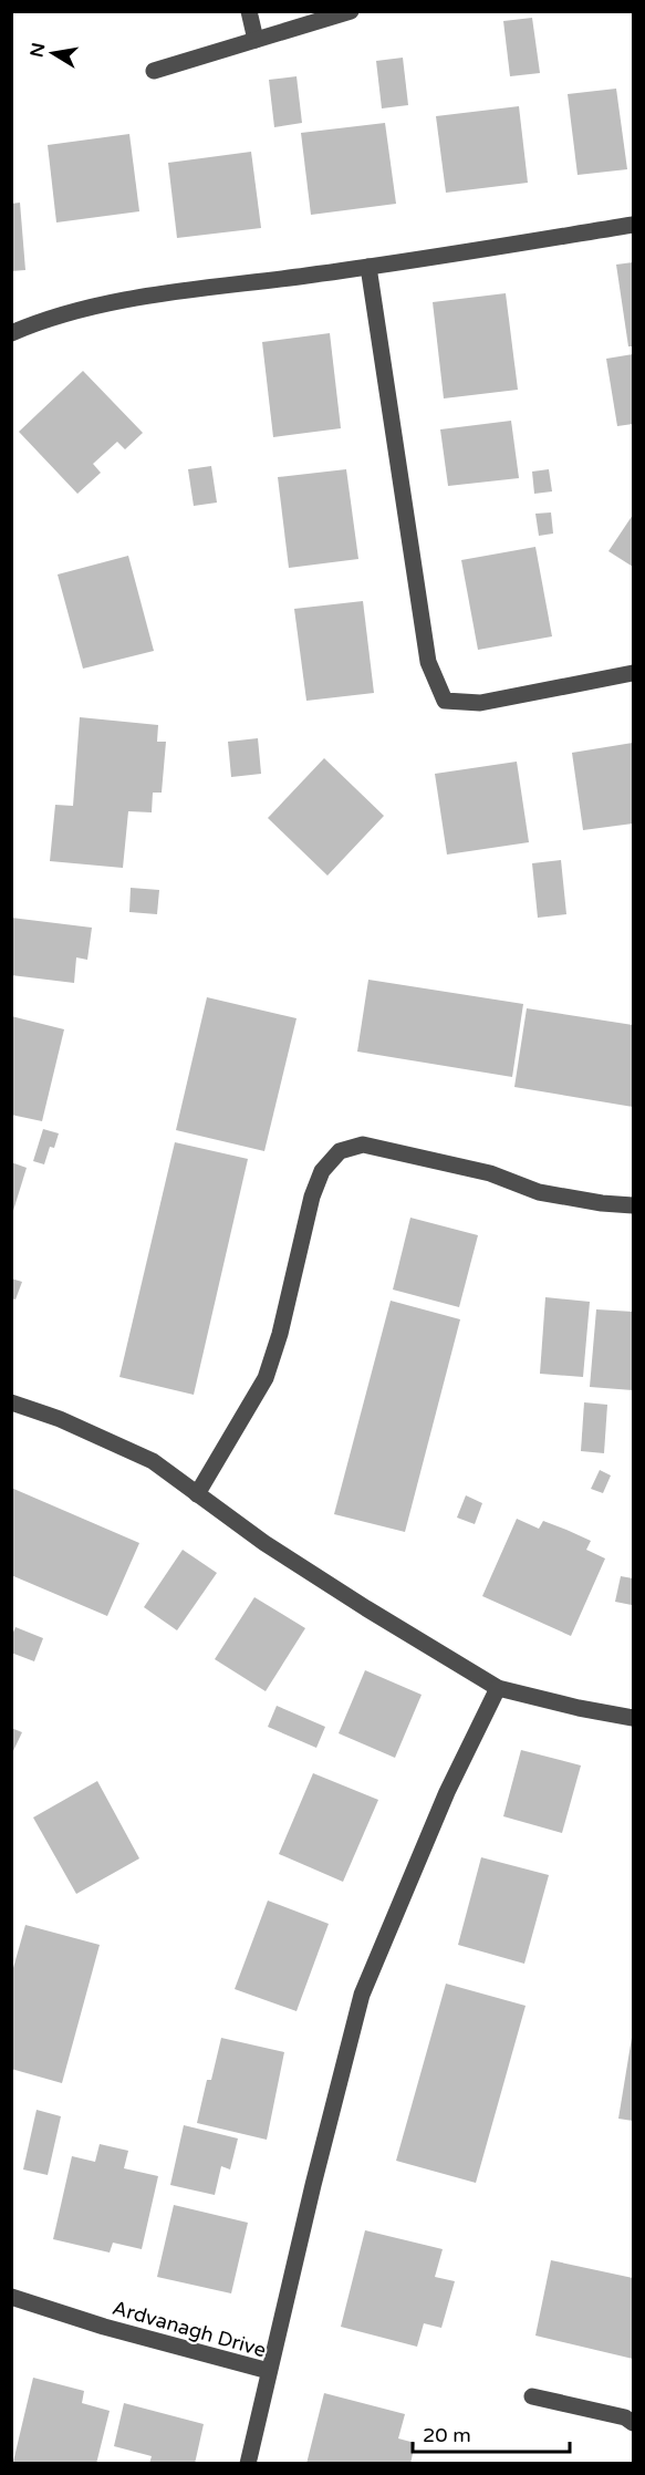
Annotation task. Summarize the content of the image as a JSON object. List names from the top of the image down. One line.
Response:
{"streets":{"street":["Ardvanagh Drive"]},"scale_bar":"20 m","north":"left"}
